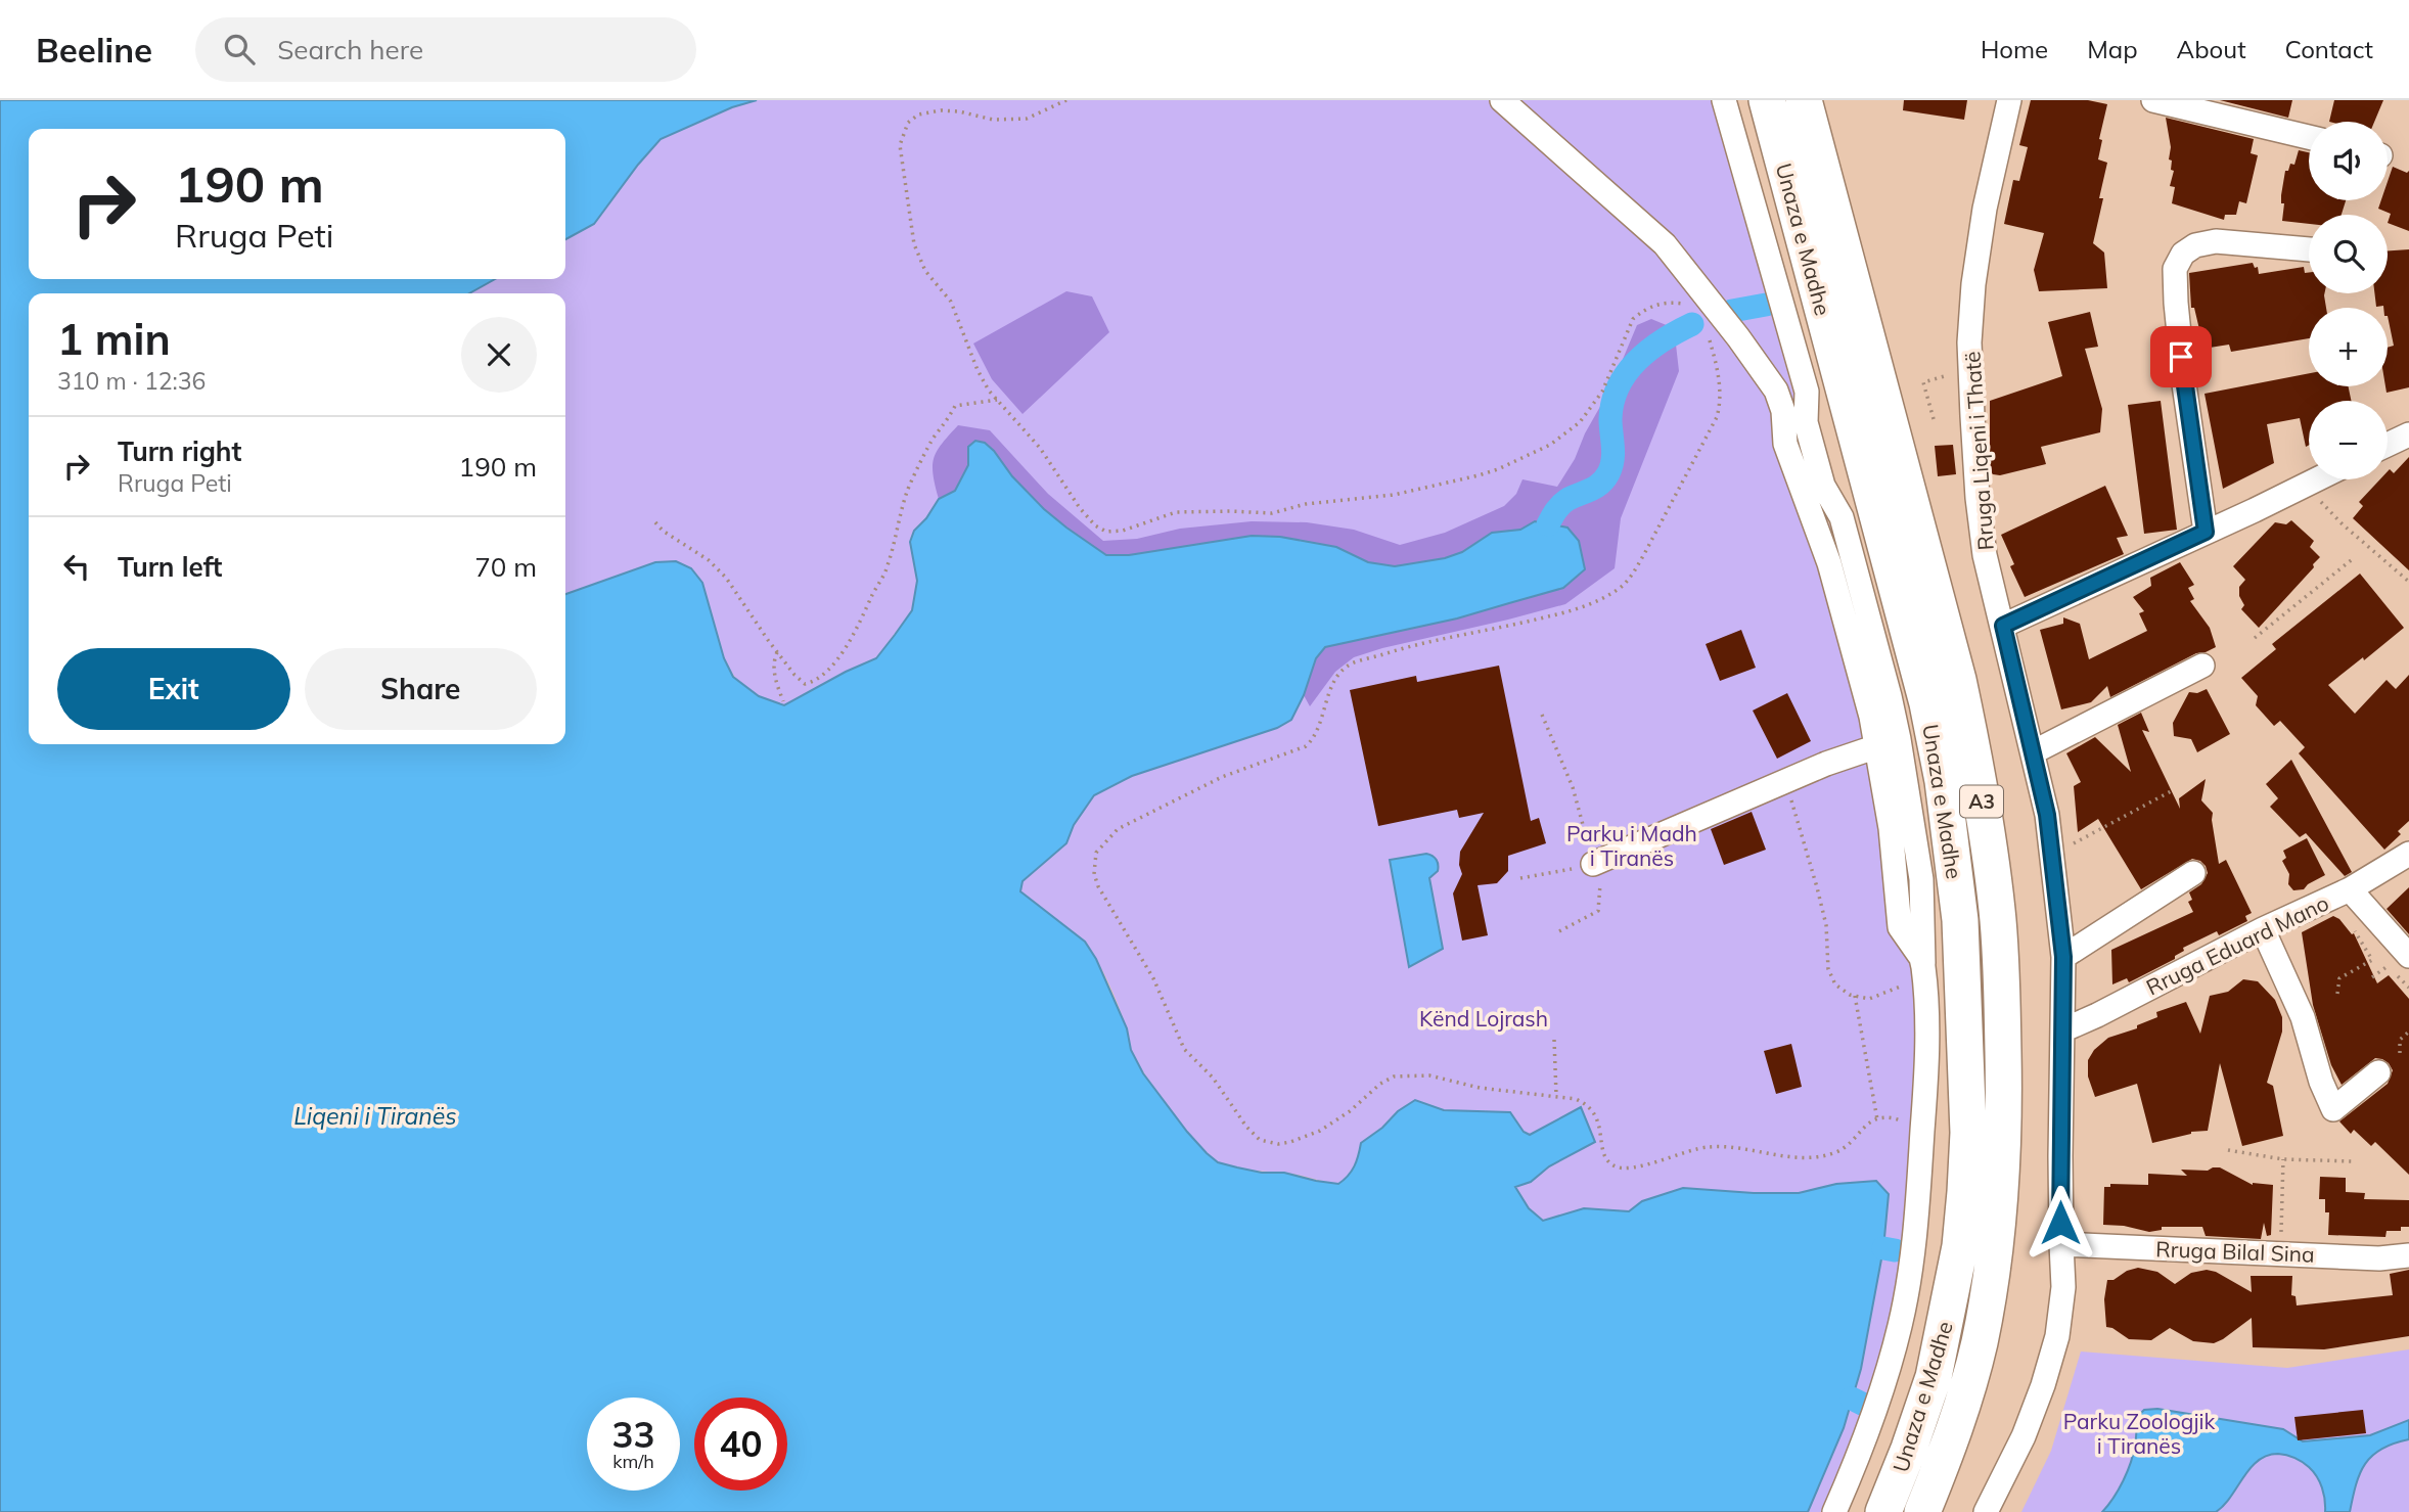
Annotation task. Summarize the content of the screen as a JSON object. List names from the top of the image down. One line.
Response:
{"streets":{"highway":["Unaza e Madhe","A3"],"street":["Rruga Liqeni i Thatë","Rruga Eduard Mano","Rruga Bilal Sina"]},"crossings":[["Rruga Liqeni i Thatë","Rruga Eduard Mano"],["Rruga Liqeni i Thatë","Rruga Bilal Sina"]],"water":["Liqeni i Tiranës"],"parks":["Parku i Madh i Tiranës","Kënd Lojrash","Parku Zoologjik i Tiranës"],"page":{"header":"Beeline","search":"Search here","nav":["Home","Map","About","Contact"],"map_buttons":["+","−"],"turn":["190 m","Rruga Peti"],"heading":["1 min","310 m · 12:36"],"list":[{"name":"Turn right","note":"Rruga Peti","value":"190 m"},{"name":"Turn left","value":"70 m"}],"buttons":["Exit","Share"],"speed":"33 km/h","limit":"40"}}
